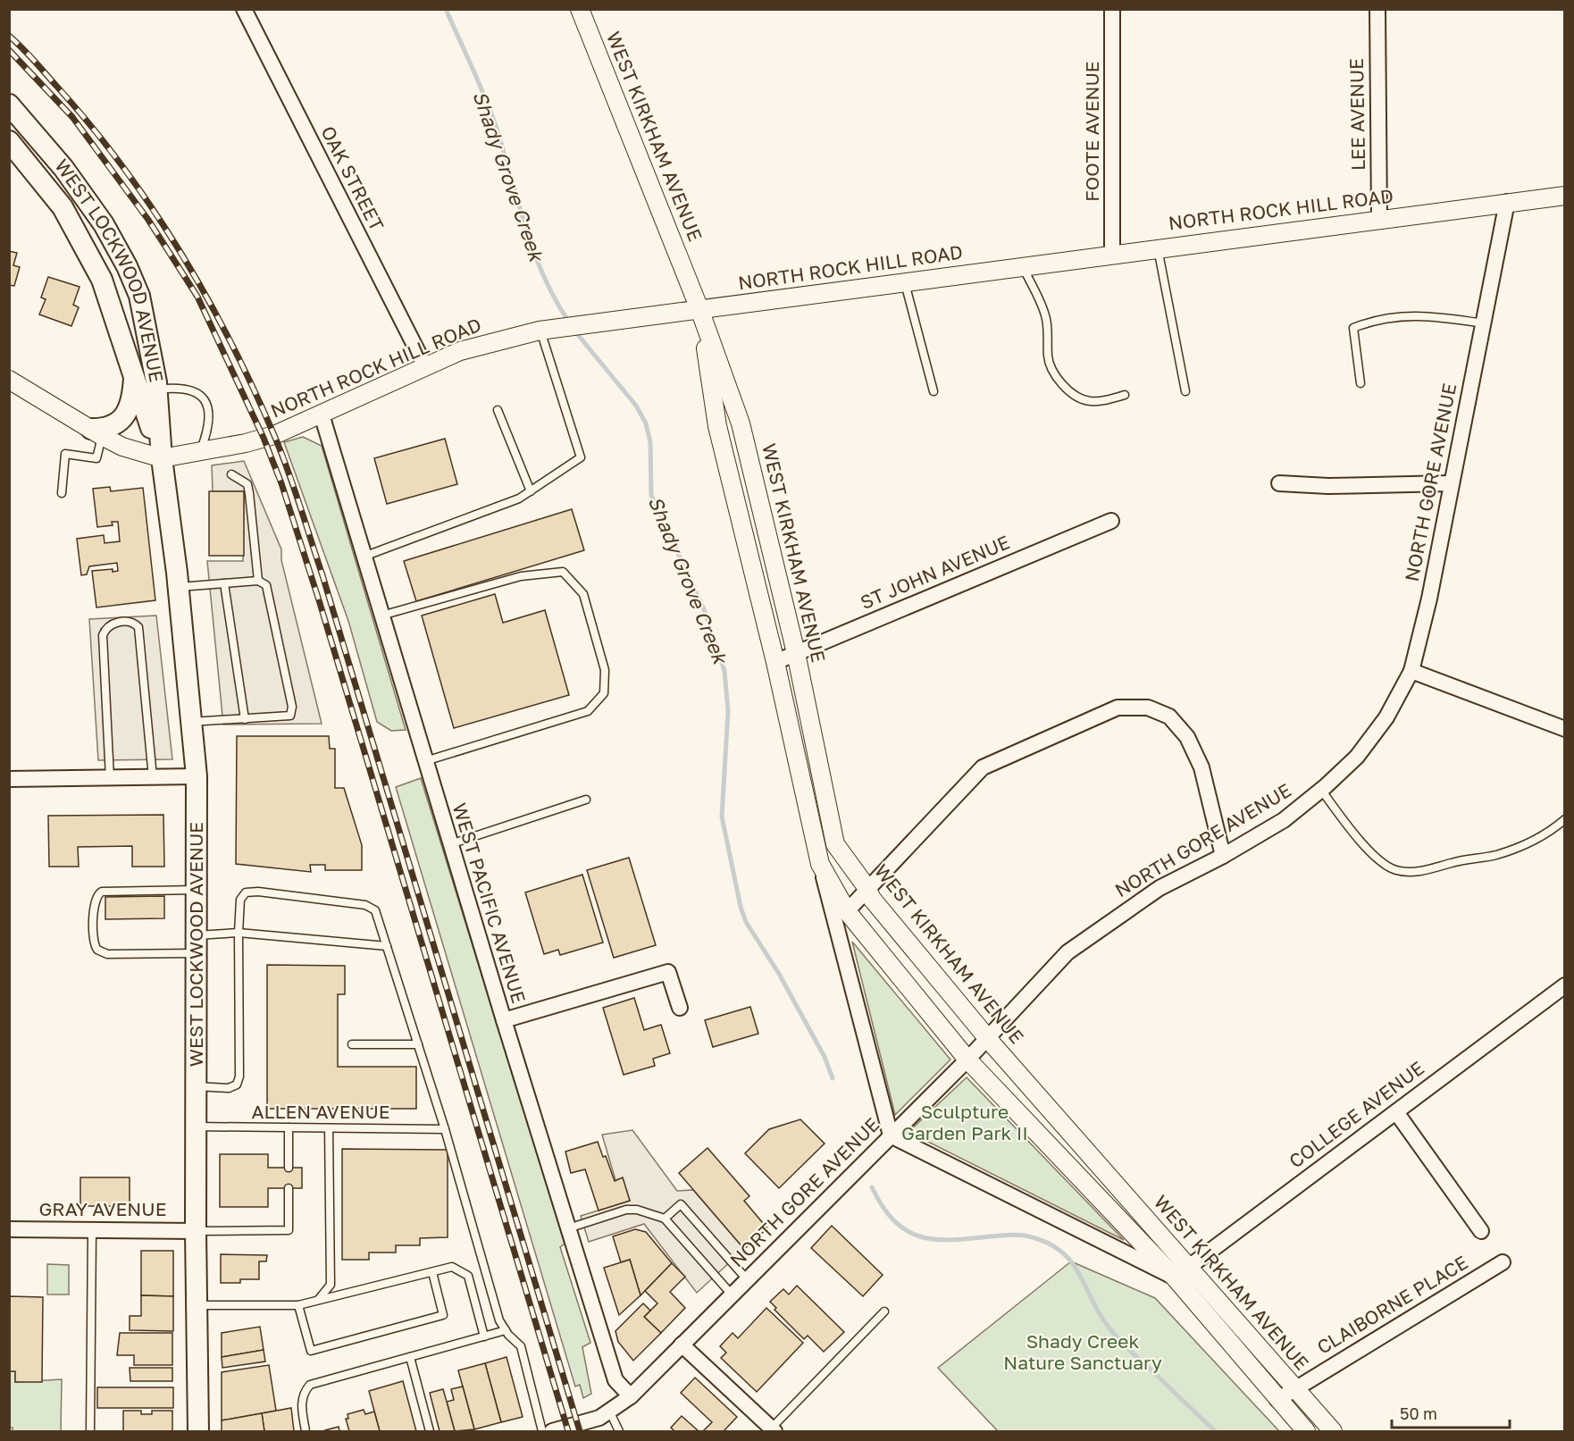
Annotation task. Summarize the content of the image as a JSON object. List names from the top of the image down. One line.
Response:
{"streets":{"main road":["WEST LOCKWOOD AVENUE"],"street":["LEE AVENUE","FOOTE AVENUE","WEST KIRKHAM AVENUE","OAK STREET","NORTH ROCK HILL ROAD","NORTH GORE AVENUE","ST JOHN AVENUE","WEST PACIFIC AVENUE","COLLEGE AVENUE","GRAY AVENUE","CLAIBORNE PLACE"],"lane":["ALLEN AVENUE"]},"crossings":[["LEE AVENUE","NORTH ROCK HILL ROAD"],["FOOTE AVENUE","NORTH ROCK HILL ROAD"],["WEST KIRKHAM AVENUE","NORTH ROCK HILL ROAD"],["WEST KIRKHAM AVENUE","NORTH GORE AVENUE"],["WEST KIRKHAM AVENUE","ST JOHN AVENUE"],["WEST KIRKHAM AVENUE","COLLEGE AVENUE"],["WEST KIRKHAM AVENUE","CLAIBORNE PLACE"],["OAK STREET","NORTH ROCK HILL ROAD"],["NORTH ROCK HILL ROAD","WEST LOCKWOOD AVENUE"],["NORTH ROCK HILL ROAD","NORTH GORE AVENUE"],["NORTH ROCK HILL ROAD","WEST PACIFIC AVENUE"],["WEST LOCKWOOD AVENUE","ALLEN AVENUE"],["WEST LOCKWOOD AVENUE","GRAY AVENUE"],["NORTH GORE AVENUE","WEST PACIFIC AVENUE"]],"water":["Shady Grove Creek"],"parks":["Sculpture Garden Park II","Shady Creek Nature Sanctuary"],"scale_bar":"50 m"}
